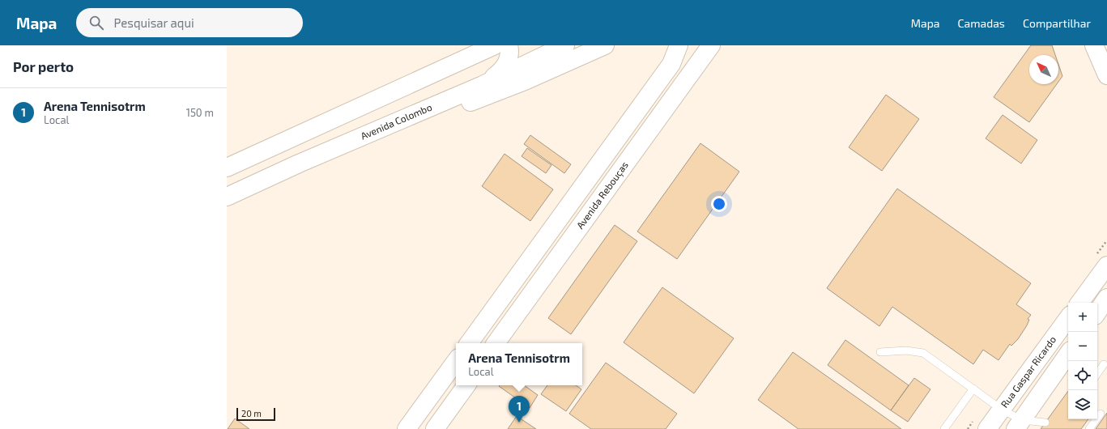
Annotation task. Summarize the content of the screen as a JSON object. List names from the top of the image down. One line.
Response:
{"streets":{"main road":["Avenida Colombo","Avenida Rebouças","Rua Gaspar Ricardo"]},"scale_bar":"20 m","north":"top left","page":{"header":"Mapa","search":"Pesquisar aqui","nav":["Mapa","Camadas","Compartilhar"],"heading":"Por perto","list":[{"mark":"1","name":"Arena Tennisotrm","note":"Local","value":"150 m"}],"map_buttons":["+","−"],"popup":["Arena Tennisotrm","Local"],"pins":"1","scale":"20 m"}}
